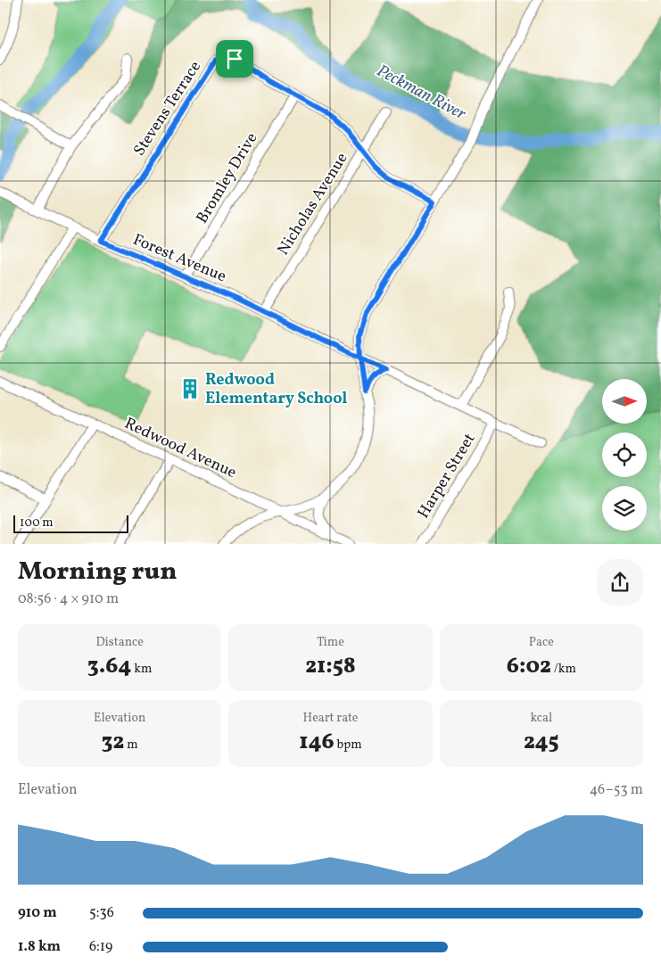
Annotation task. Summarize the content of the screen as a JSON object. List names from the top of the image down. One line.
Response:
{"streets":{"street":["Stevens Terrace","Bromley Drive","Nicholas Avenue","Forest Avenue","Redwood Avenue","Harper Street"]},"crossings":[["Stevens Terrace","Bromley Drive"],["Stevens Terrace","Nicholas Avenue"],["Stevens Terrace","Forest Avenue"],["Bromley Drive","Forest Avenue"],["Nicholas Avenue","Forest Avenue"],["Forest Avenue","Harper Street"]],"water":["Peckman River"],"places":{"building":["Redwood Elementary School"]},"scale_bar":"100 m","north":"right","page":{"scale":"100 m","heading":["Morning run","08:56 · 4 × 910 m"],"stats":[["Distance","3.64 km"],["Time","21:58"],["Pace","6:02 /km"],["Elevation","32 m"],["Heart rate","146 bpm"],["kcal","245"]],"chart":["Elevation","46–53 m"],"list":[{"name":"910 m","note":"5:36"},{"name":"1.8 km","note":"6:19"}]}}
